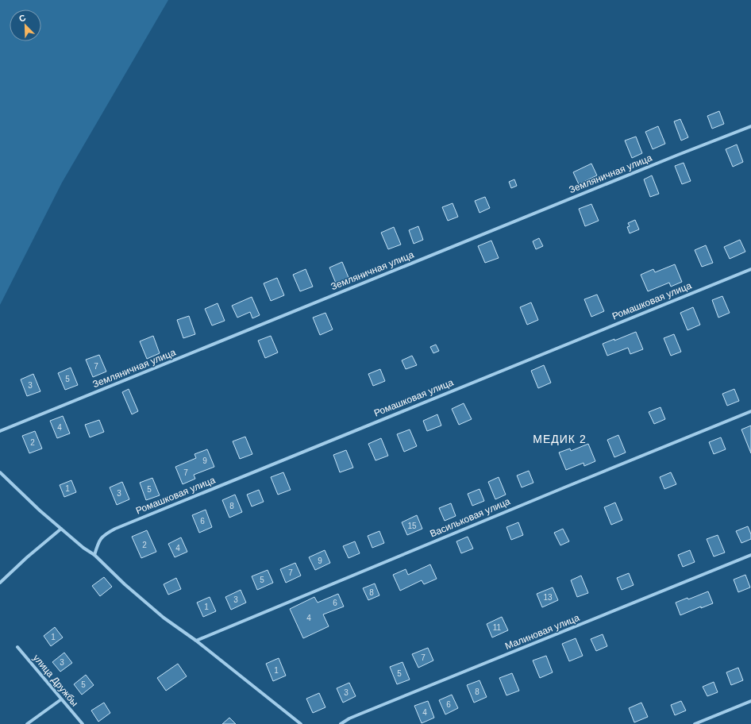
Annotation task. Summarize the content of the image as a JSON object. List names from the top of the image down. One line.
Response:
{"streets":{"street":["Земляничная улица","Ромашковая улица","Васильковая улица","Малиновая улица","улица Дружбы"]},"districts":["МЕДИК 2"],"house_numbers":["7","5","3","4","2","9","7","1","5","3","8","6","15","2","4","9","7","5","8","13","3","6","1","4","11","1","7","3","1","5","5","8","3","6","4"],"north":"top left"}
